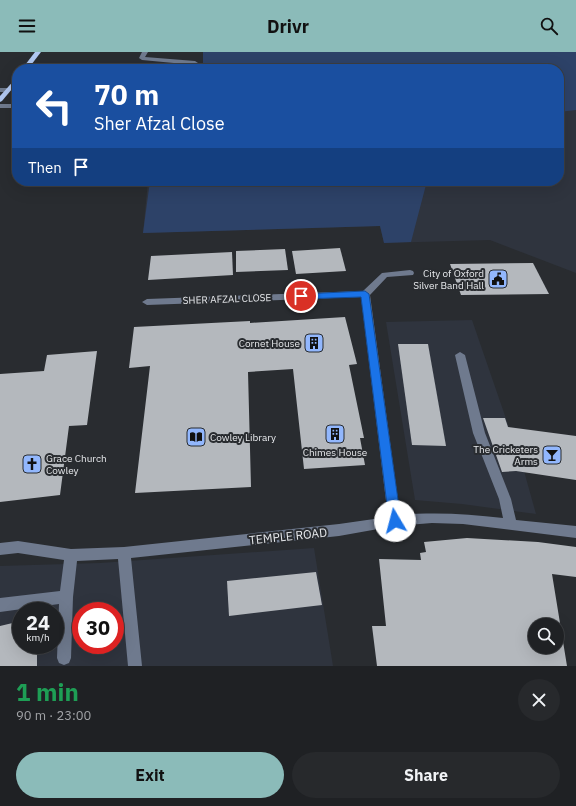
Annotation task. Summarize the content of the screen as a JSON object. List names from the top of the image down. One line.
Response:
{"streets":{"street":["SHER AFZAL CLOSE","TEMPLE ROAD"]},"places":{"public building":["City of Oxford Silver Band Hall"],"building":["Cornet House","Chimes House"],"library":["Cowley Library"],"bar":["The Cricketers Arms"],"church":["Grace Church Cowley"]},"page":{"header":"Drivr","turn":["70 m","Sher Afzal Close"],"then":"Then","speed":"24 km/h","limit":"30","heading":["1 min","90 m · 23:00"],"buttons":["Exit","Share"]}}
